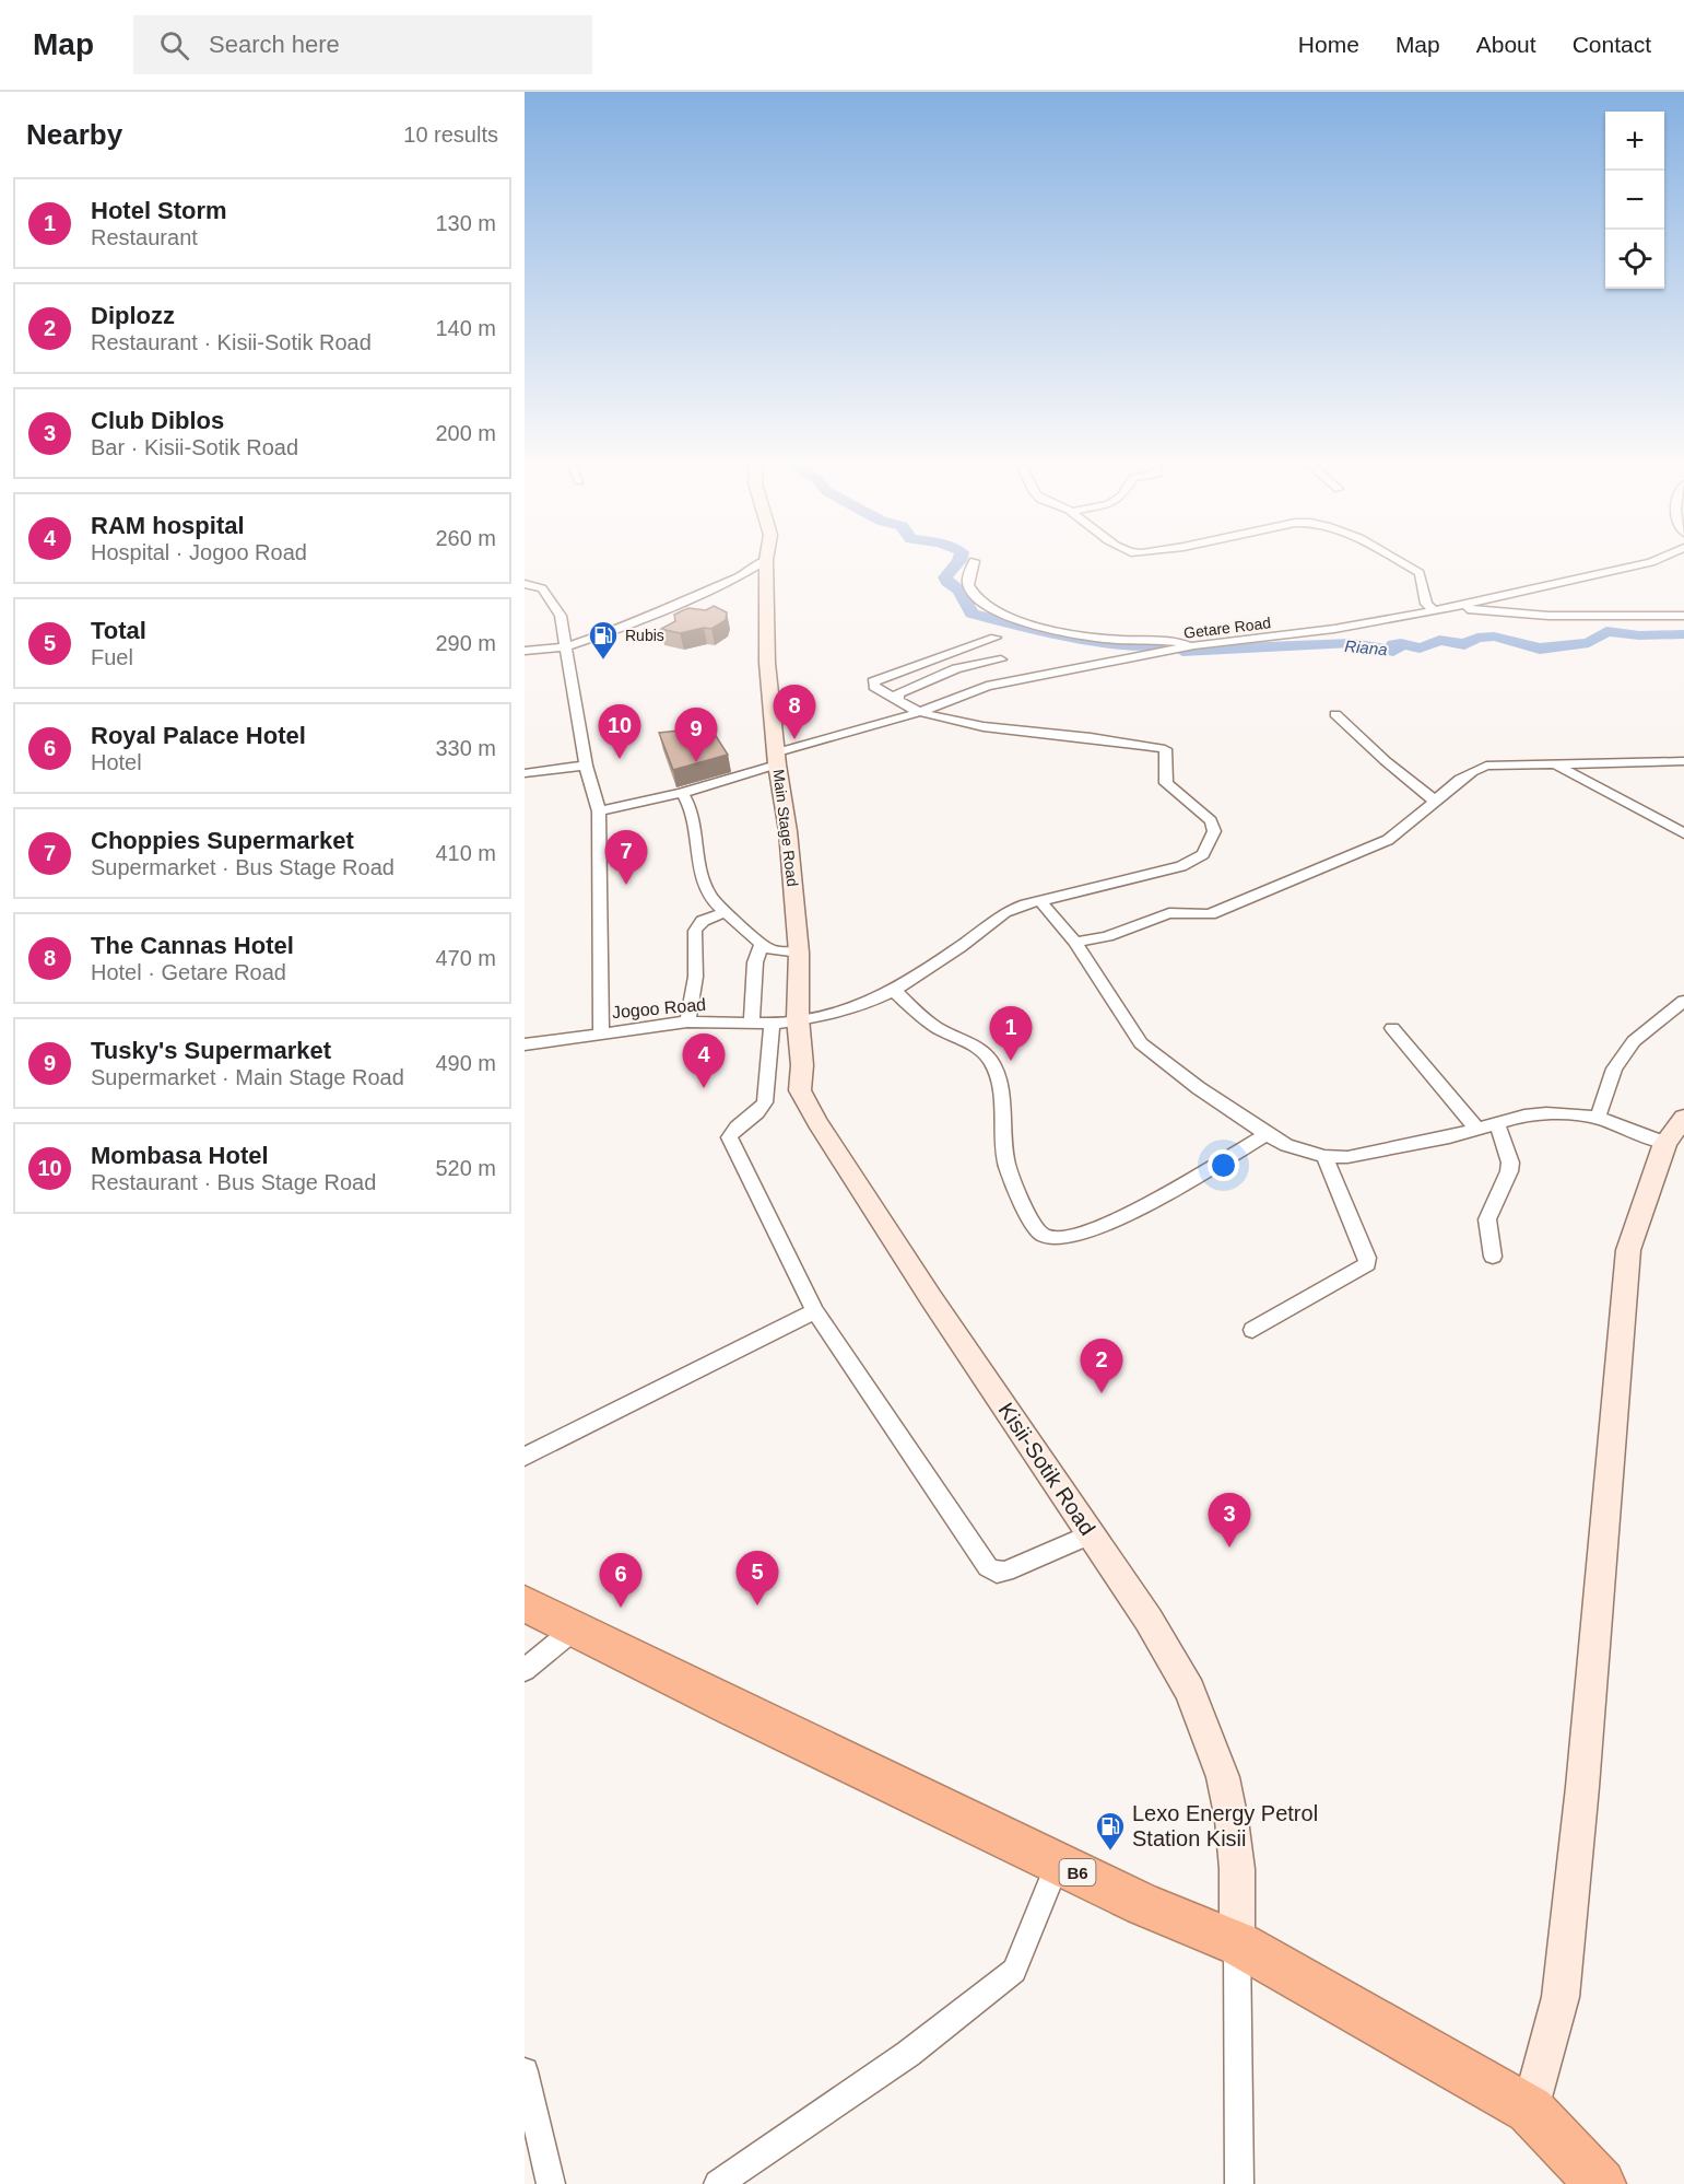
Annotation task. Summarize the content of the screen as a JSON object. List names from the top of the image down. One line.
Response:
{"streets":{"highway":["B6"],"street":["Getare Road","Main Stage Road","Jogoo Road","Kisii-Sotik Road"]},"crossings":[["Getare Road","Main Stage Road"],["Getare Road","Jogoo Road"],["Main Stage Road","Jogoo Road"],["Main Stage Road","Kisii-Sotik Road"],["Jogoo Road","Kisii-Sotik Road"],["Kisii-Sotik Road","B6"]],"water":["Riana"],"places":{"fuel station":["Rubis","Lexo Energy Petrol Station Kisii"]},"page":{"header":"Map","search":"Search here","nav":["Home","Map","About","Contact"],"heading":["Nearby","10 results"],"map_buttons":["+","−"],"list":[{"mark":"1","name":"Hotel Storm","note":"Restaurant","value":"130 m"},{"mark":"2","name":"Diplozz","note":"Restaurant · Kisii-Sotik Road","value":"140 m"},{"mark":"3","name":"Club Diblos","note":"Bar · Kisii-Sotik Road","value":"200 m"},{"mark":"4","name":"RAM hospital","note":"Hospital · Jogoo Road","value":"260 m"},{"mark":"5","name":"Total","note":"Fuel","value":"290 m"},{"mark":"6","name":"Royal Palace Hotel","note":"Hotel","value":"330 m"},{"mark":"7","name":"Choppies Supermarket","note":"Supermarket · Bus Stage Road","value":"410 m"},{"mark":"8","name":"The Cannas Hotel","note":"Hotel · Getare Road","value":"470 m"},{"mark":"9","name":"Tusky's Supermarket","note":"Supermarket · Main Stage Road","value":"490 m"},{"mark":"10","name":"Mombasa Hotel","note":"Restaurant · Bus Stage Road","value":"520 m"}],"pins":["8","10","9","7","1","4","2","3","5","6"]}}
